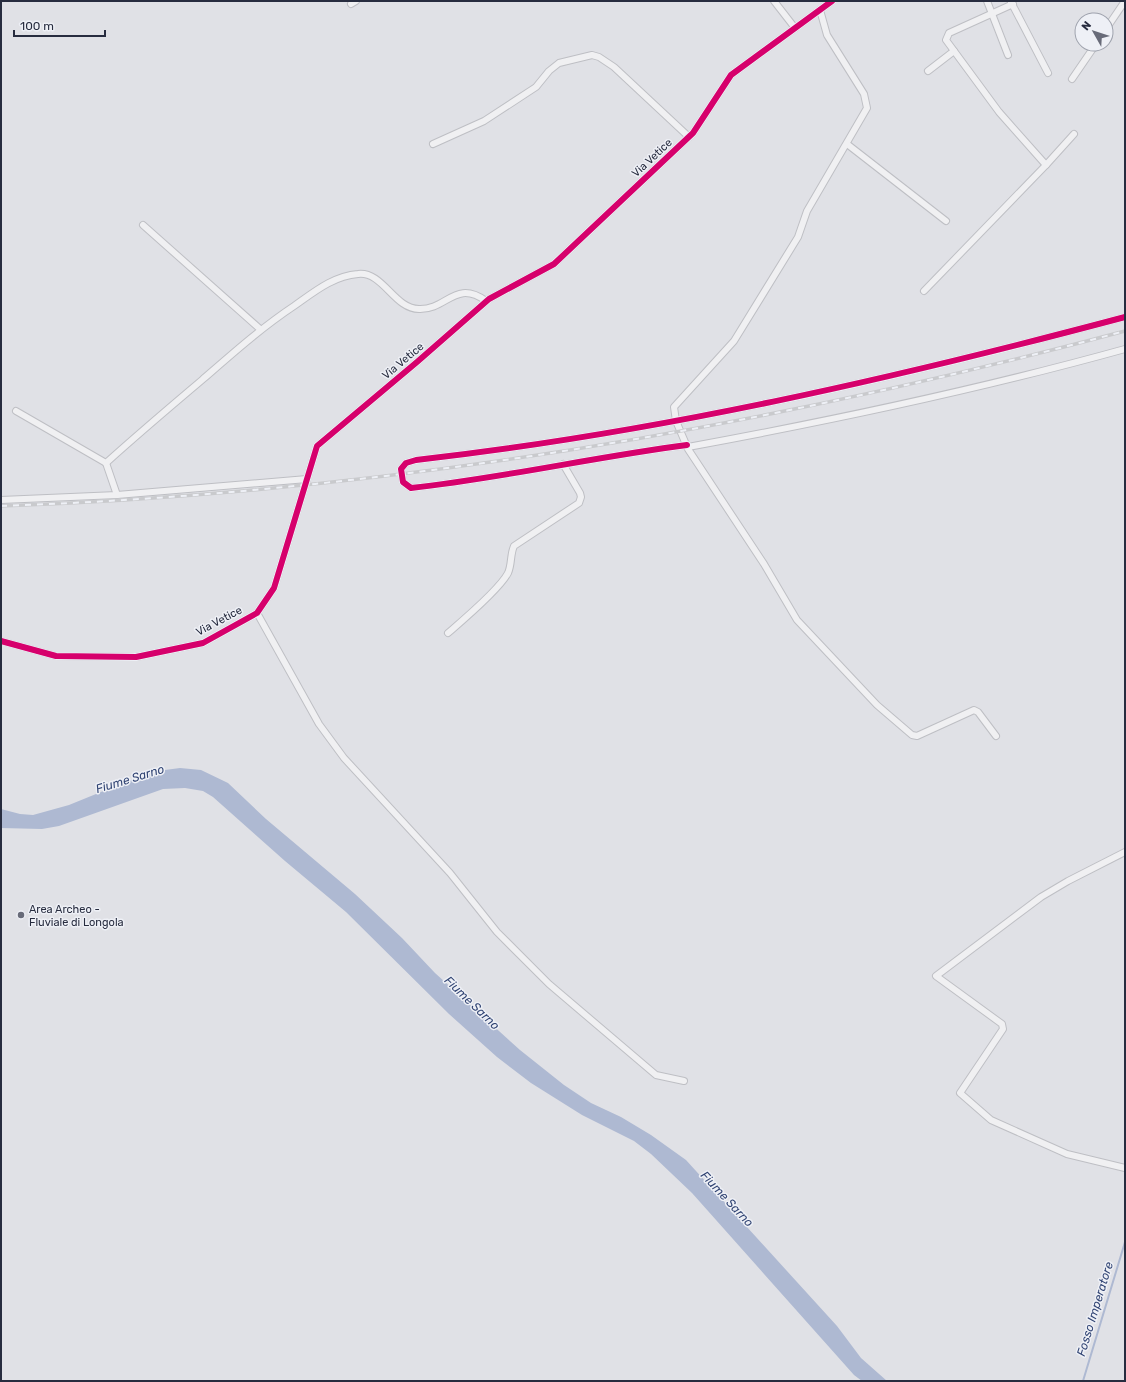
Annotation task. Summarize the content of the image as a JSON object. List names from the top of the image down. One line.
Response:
{"streets":{"street":["Via Vetice"]},"water":["Fiume Sarno","Fosso Imperatore"],"places":["Area Archeo - Fluviale di Longola"],"scale_bar":"100 m","north":"top left"}
